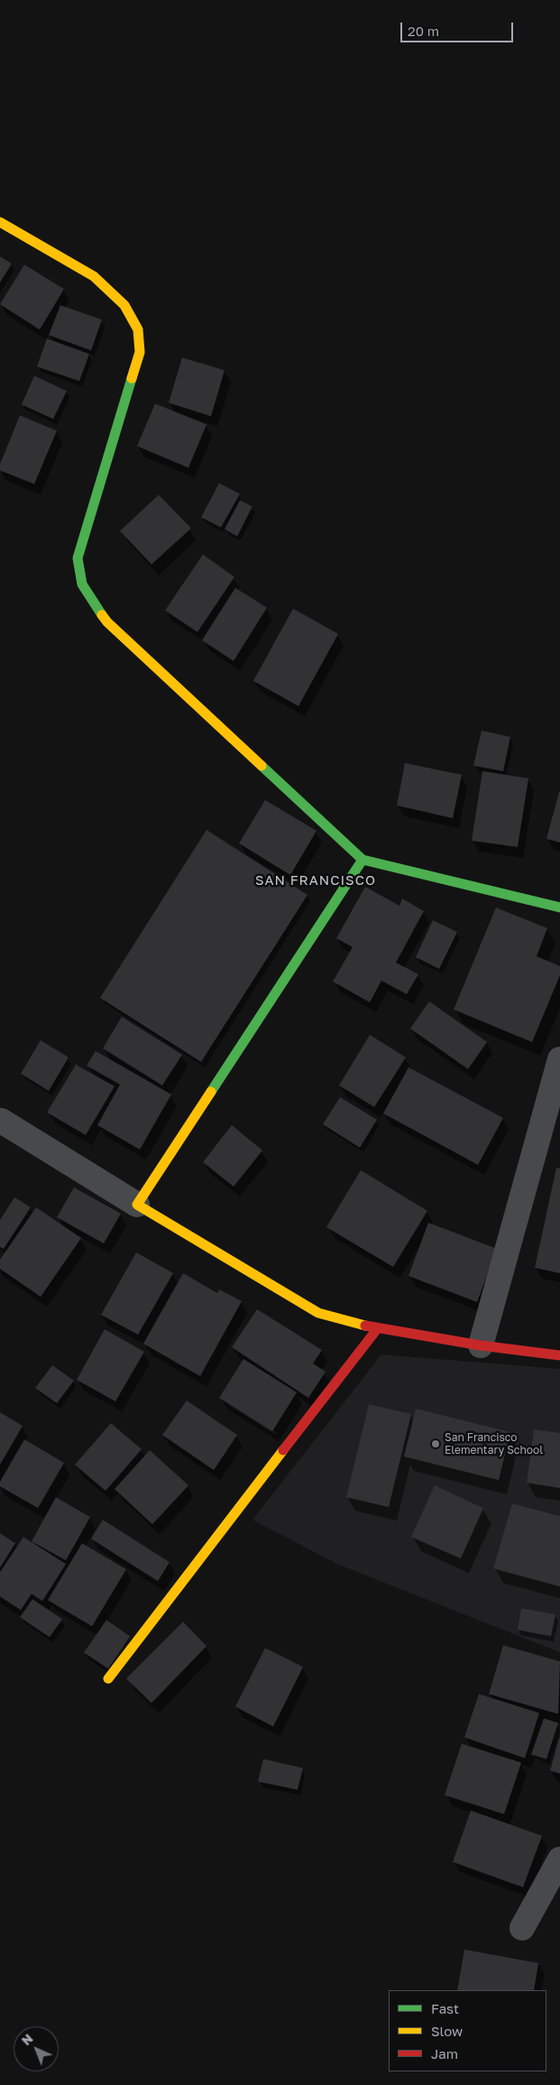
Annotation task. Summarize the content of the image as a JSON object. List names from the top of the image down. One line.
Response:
{"districts":["SAN FRANCISCO"],"places":["San Francisco Elementary School"],"legend":["Fast","Slow","Jam"],"scale_bar":"20 m","north":"top left"}
